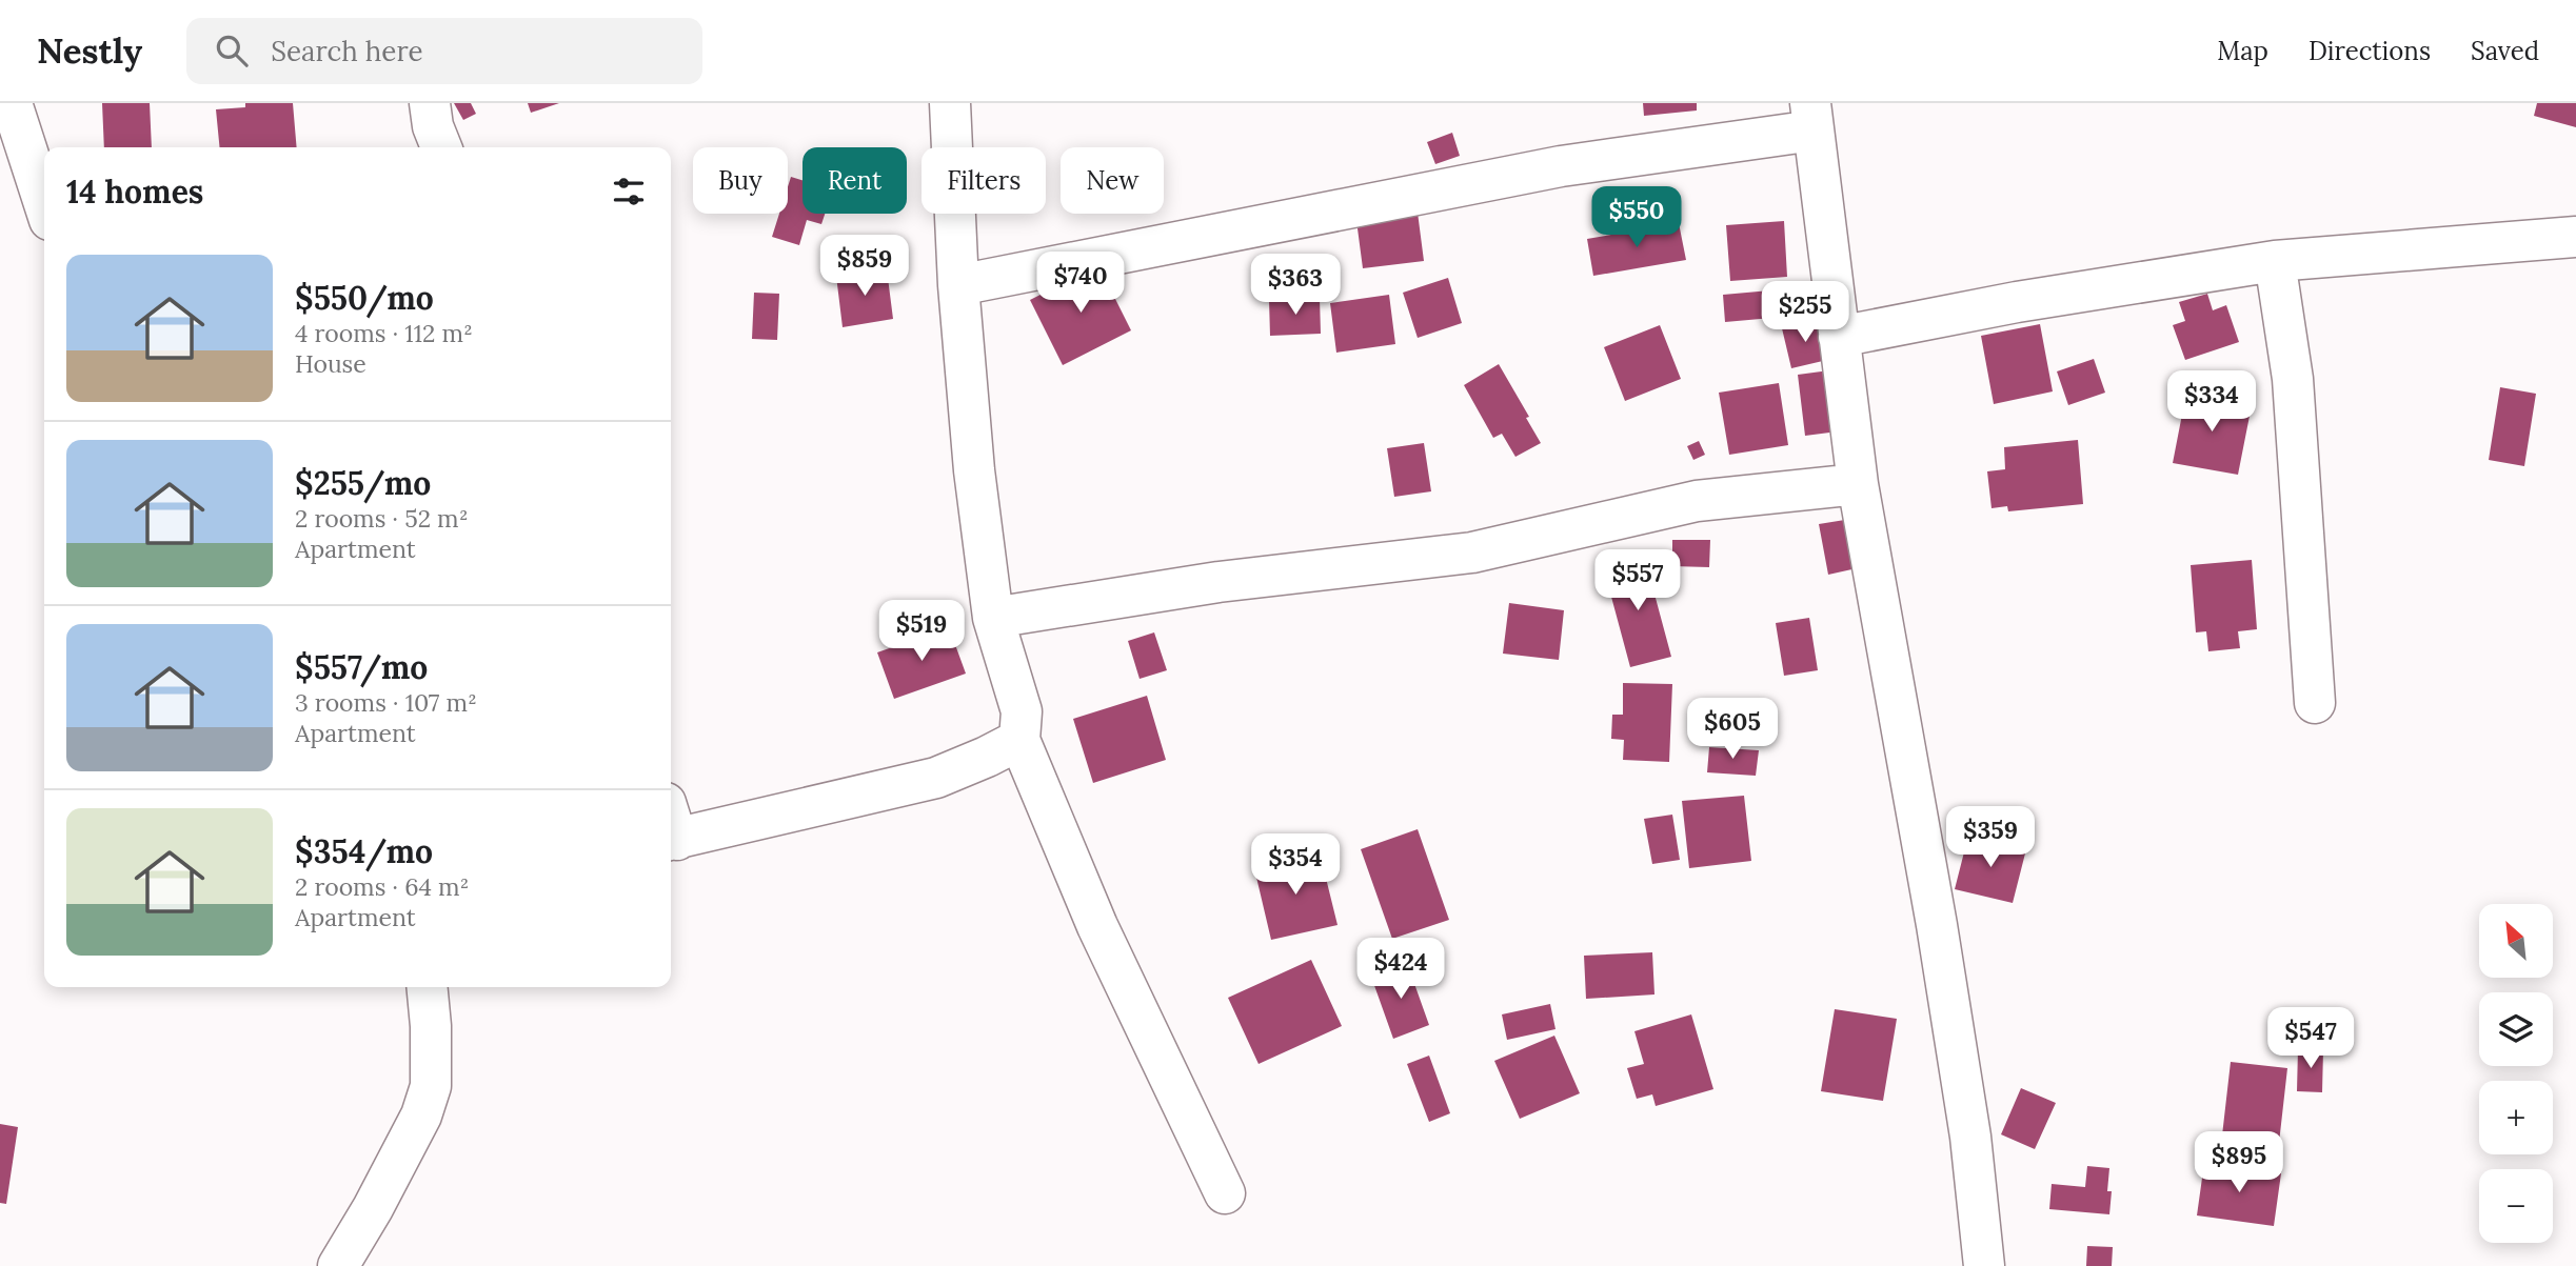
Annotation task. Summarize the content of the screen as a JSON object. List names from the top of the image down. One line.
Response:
{"north":"top left","page":{"header":"Nestly","search":"Search here","nav":["Map","Directions","Saved"],"chip":["Buy","Rent","Filters","New"],"heading":"14 homes","price":["$550","$859","$740","$363","$255","$334","$557","$519","$605","$359","$354","$424","$547","$895"],"list":[{"name":"$550/mo","note":"4 rooms · 112 m² · House"},{"name":"$255/mo","note":"2 rooms · 52 m² · Apartment"},{"name":"$557/mo","note":"3 rooms · 107 m² · Apartment"},{"name":"$354/mo","note":"2 rooms · 64 m² · Apartment"}],"map_buttons":["+","−"]}}
